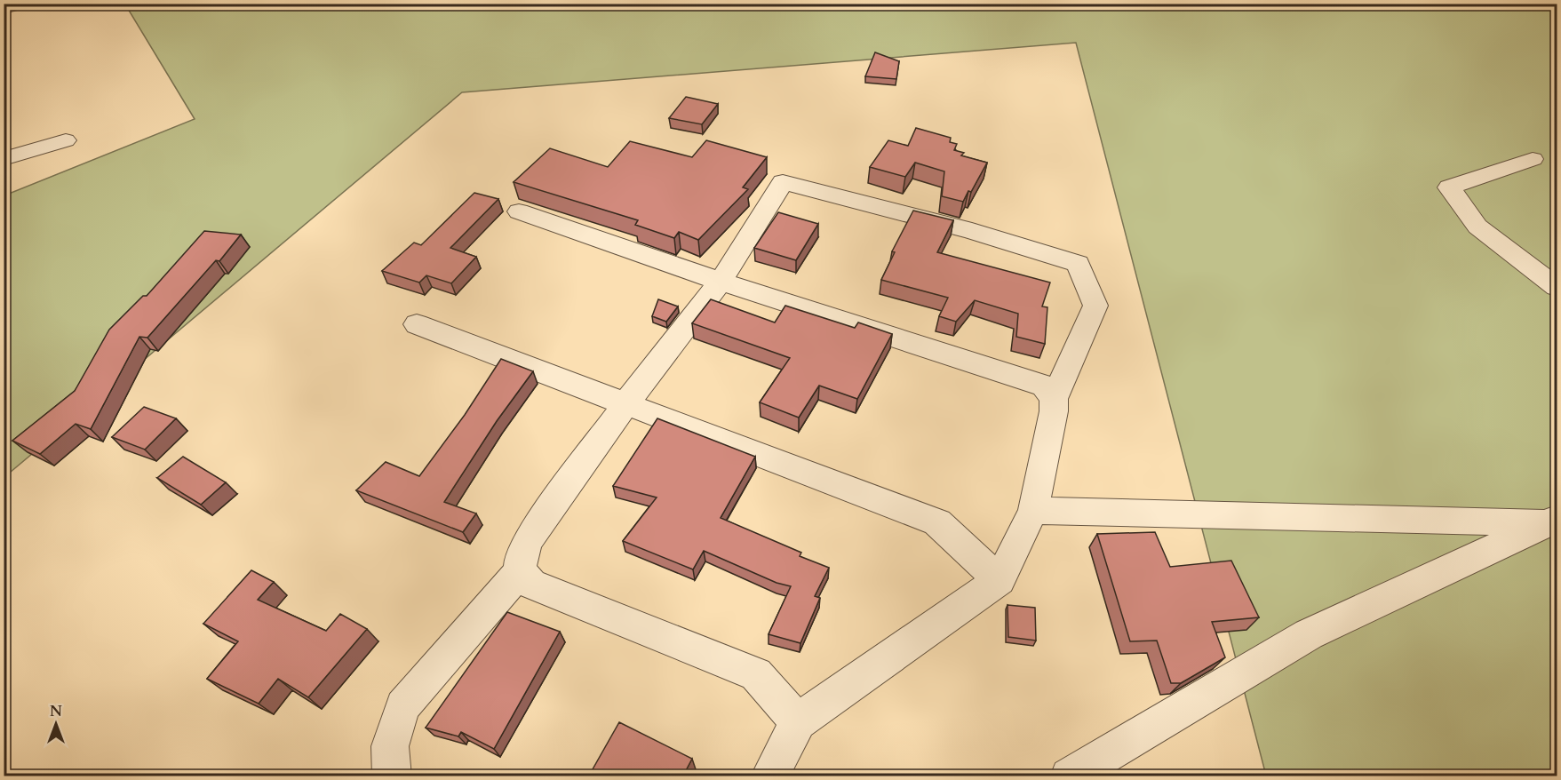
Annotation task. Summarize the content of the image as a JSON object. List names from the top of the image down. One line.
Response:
{"north":"top"}
